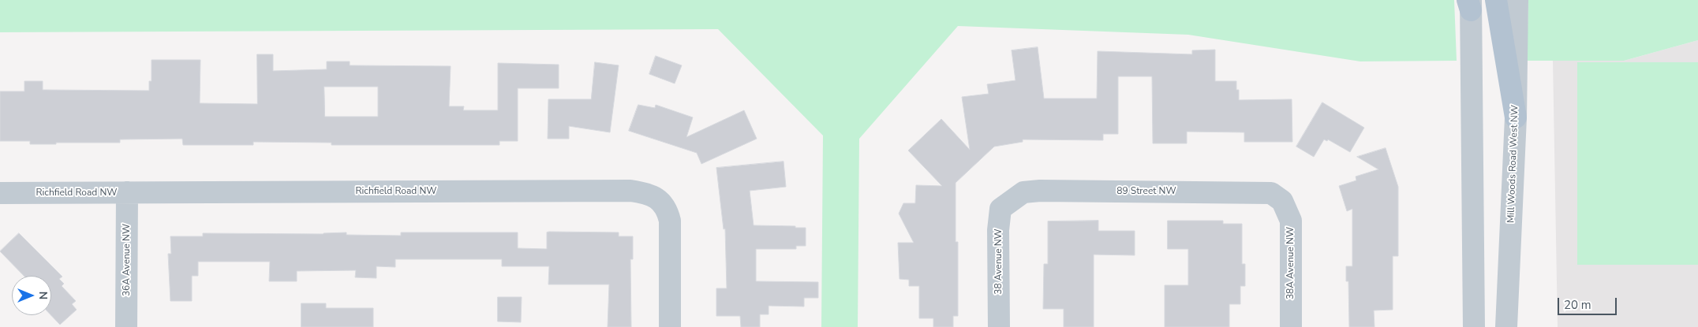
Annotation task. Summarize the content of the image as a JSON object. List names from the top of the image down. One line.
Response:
{"streets":{"street":["Mill Woods Road West NW","Richfield Road NW","89 Street NW","36A Avenue NW","38 Avenue NW","38A Avenue NW"]},"crossings":[["Richfield Road NW","36A Avenue NW"],["89 Street NW","38 Avenue NW"],["89 Street NW","38A Avenue NW"]],"scale_bar":"20 m","north":"right"}
